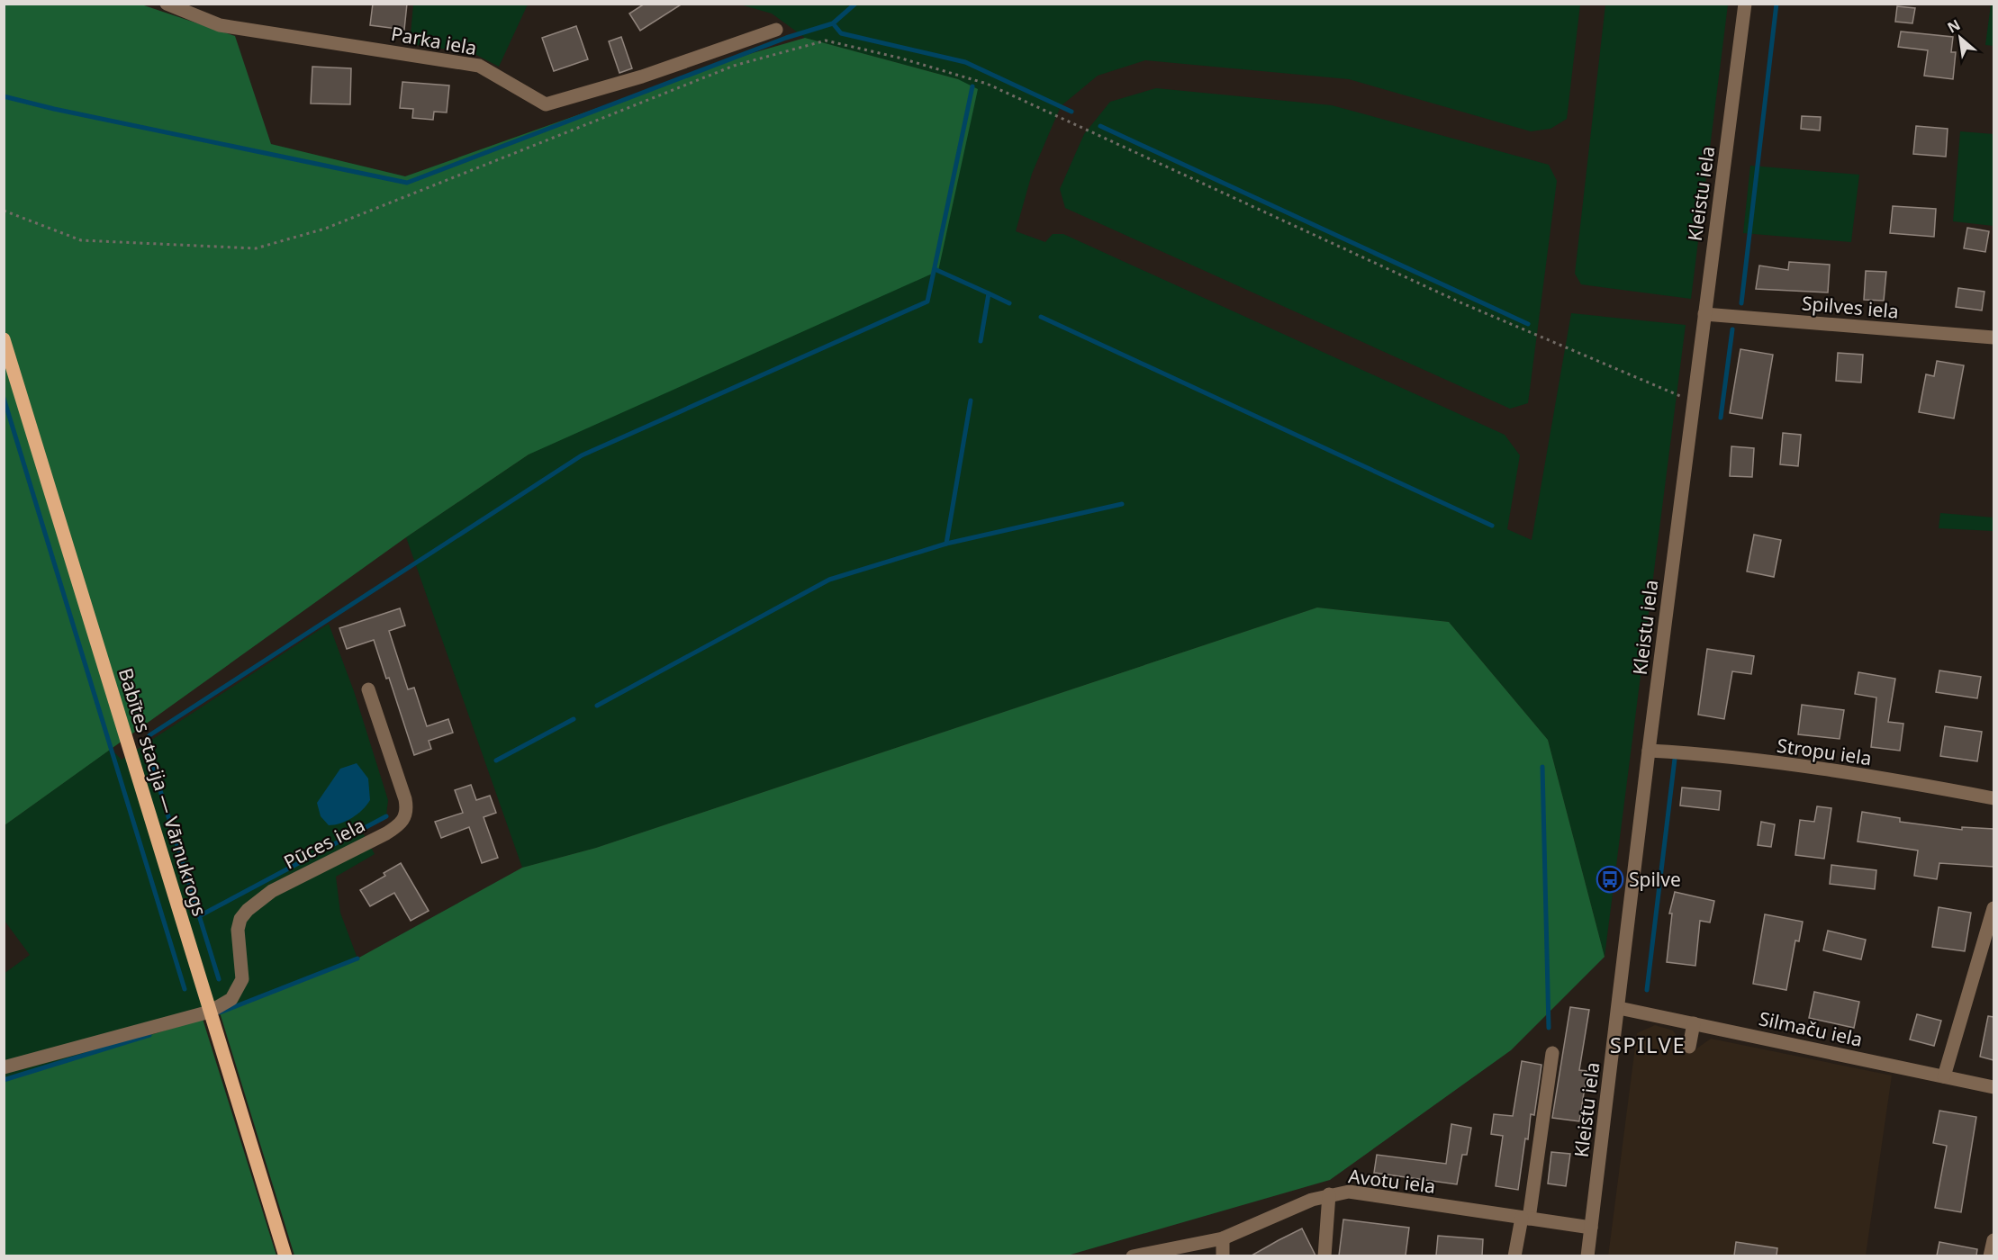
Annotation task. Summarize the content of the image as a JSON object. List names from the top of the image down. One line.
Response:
{"streets":{"main road":["Babītes stacija — Vārnukrogs"],"street":["Parka iela","Kleistu iela","Spilves iela","Stropu iela","Pūces iela","Silmaču iela","Avotu iela"]},"crossings":[["Kleistu iela","Spilves iela"],["Kleistu iela","Stropu iela"],["Kleistu iela","Silmaču iela"],["Kleistu iela","Avotu iela"],["Babītes stacija — Vārnukrogs","Pūces iela"]],"districts":["SPILVE"],"places":{"bus stop":["Spilve"]},"north":"top left"}
